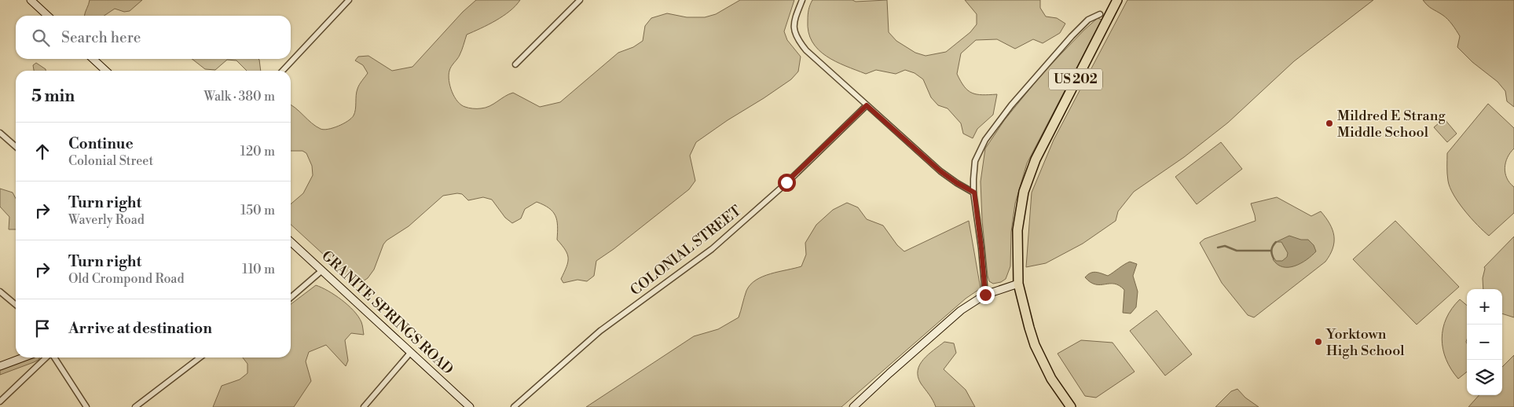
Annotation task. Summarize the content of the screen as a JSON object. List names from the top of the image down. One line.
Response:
{"streets":{"highway":["US 202"],"street":["COLONIAL STREET","GRANITE SPRINGS ROAD"]},"places":["Mildred E Strang Middle School","Yorktown High School"],"page":{"search":"Search here","heading":["5 min","Walk · 380 m"],"list":[["Continue","Colonial Street","120 m"],["Turn right","Waverly Road","150 m"],["Turn right","Old Crompond Road","110 m"],"Arrive at destination"],"map_buttons":["+","−"]}}
